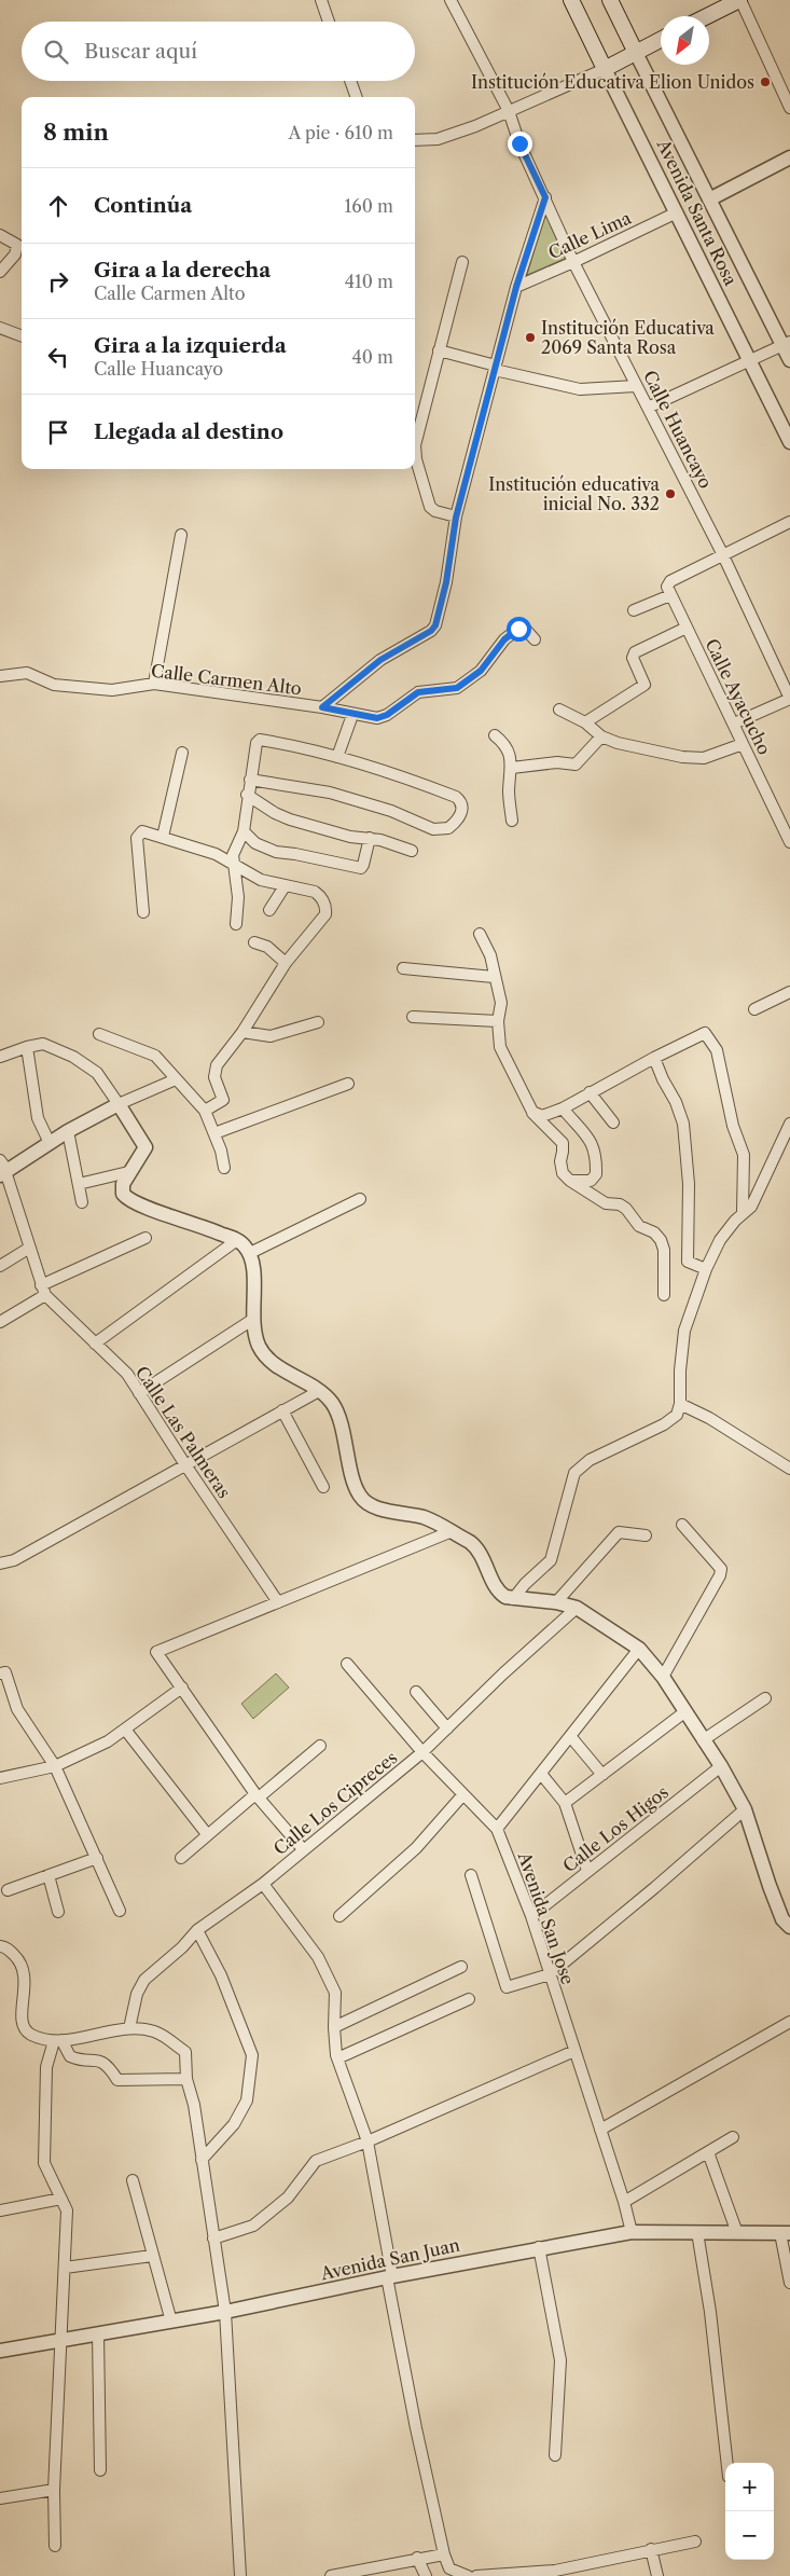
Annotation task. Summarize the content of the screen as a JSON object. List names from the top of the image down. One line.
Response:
{"streets":{"main road":["Avenida Santa Rosa"],"street":["Calle Lima","Calle Huancayo","Calle Carmen Alto","Calle Ayacucho","Calle Las Palmeras","Calle Los Cipreces","Calle Los Higos","Avenida San Jose","Avenida San Juan"]},"crossings":[["Avenida Santa Rosa","Calle Lima"],["Calle Lima","Calle Huancayo"],["Calle Lima","Calle Carmen Alto"],["Calle Huancayo","Calle Carmen Alto"],["Calle Los Cipreces","Avenida San Jose"],["Calle Los Higos","Avenida San Jose"],["Avenida San Jose","Avenida San Juan"]],"places":["Institución Educativa Elion Unidos","Institución Educativa 2069 Santa Rosa","Institución educativa inicial No. 332"],"north":"bottom left","page":{"search":"Buscar aquí","heading":["8 min","A pie · 610 m"],"list":[["Continúa","160 m"],["Gira a la derecha","Calle Carmen Alto","410 m"],["Gira a la izquierda","Calle Huancayo","40 m"],"Llegada al destino"],"map_buttons":["+","−"]}}
